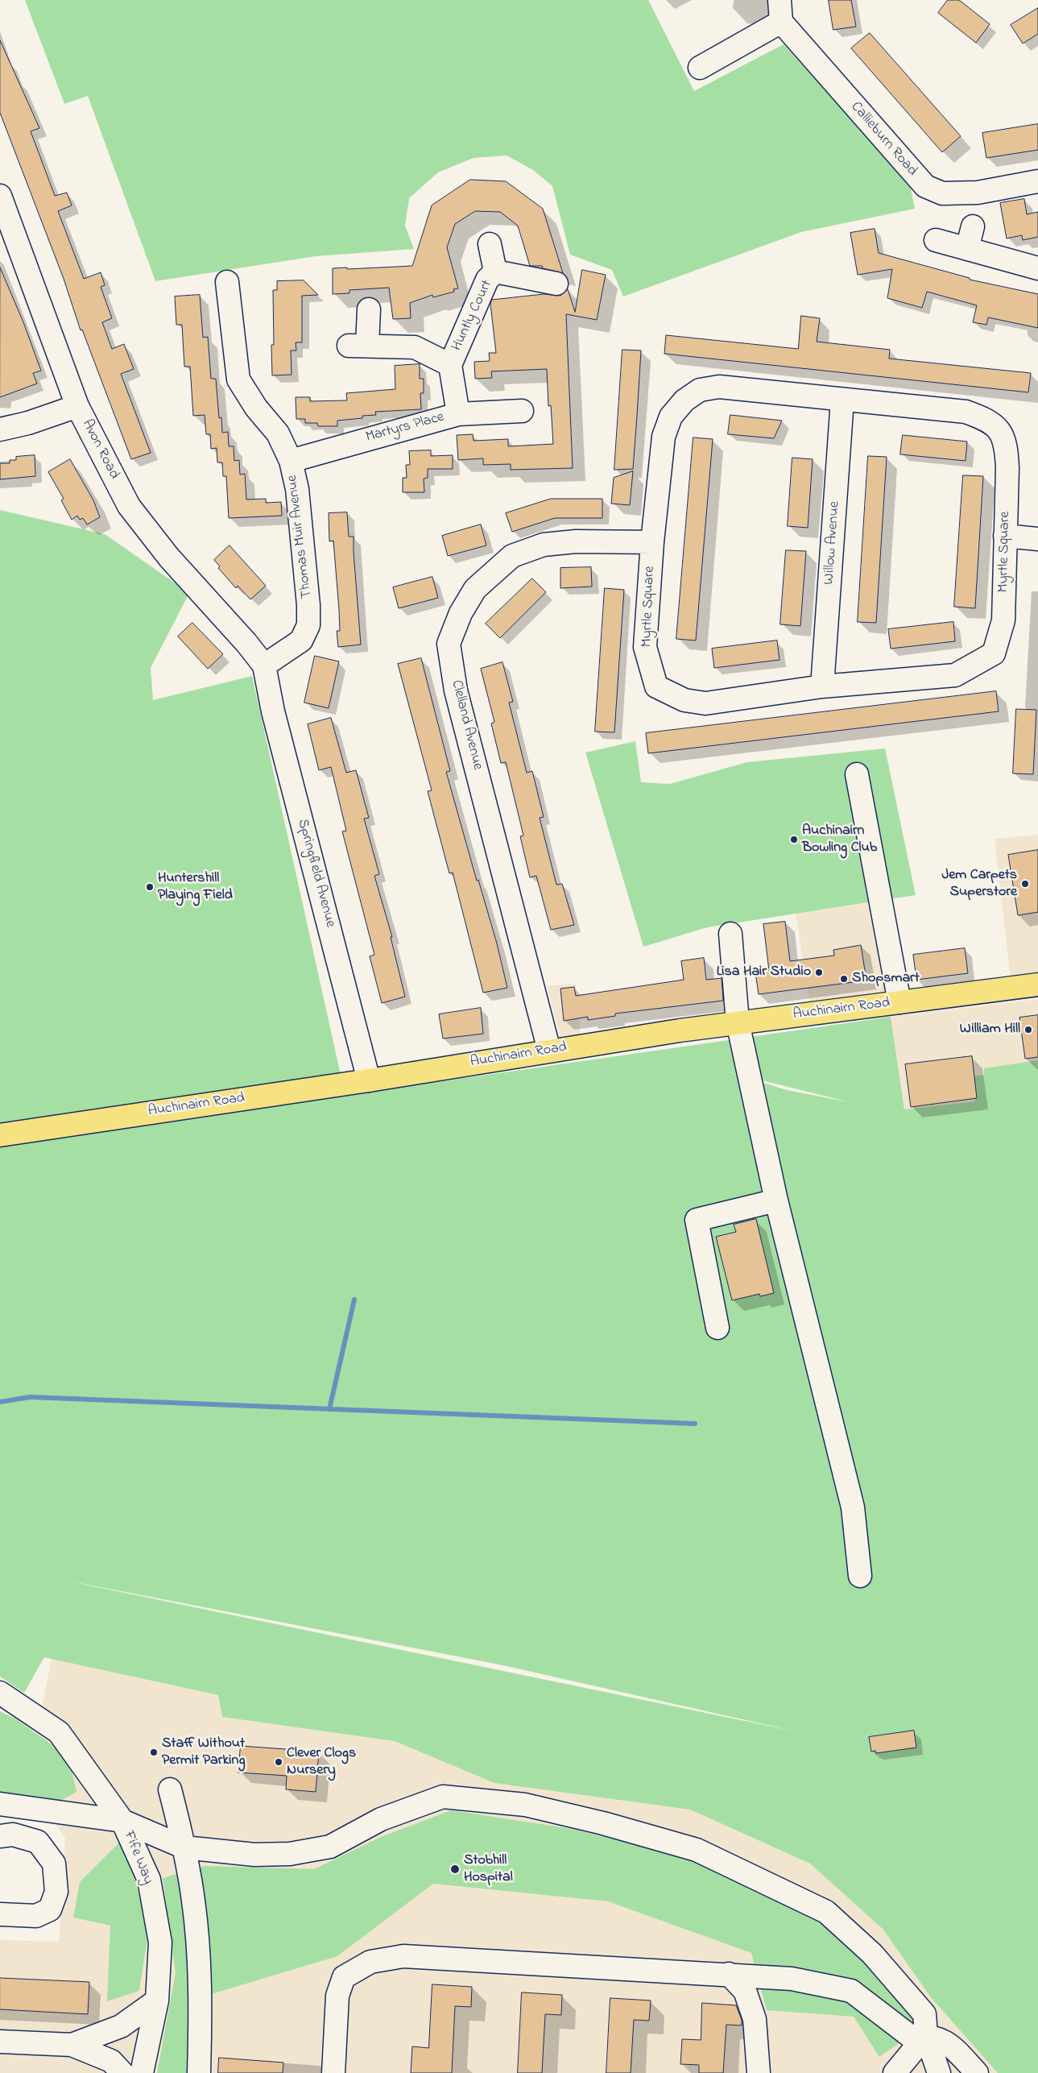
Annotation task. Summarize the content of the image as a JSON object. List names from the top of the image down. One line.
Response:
{"streets":{"main road":["Auchinairn Road"],"street":["Callieburn Road","Huntly Court","Martyrs Place","Avon Road","Thomas Muir Avenue","Willow Avenue","Myrtle Square","Clelland Avenue","Springfield Avenue","Fife Way"]},"crossings":[["Huntly Court","Martyrs Place"],["Martyrs Place","Thomas Muir Avenue"],["Avon Road","Thomas Muir Avenue"],["Avon Road","Springfield Avenue"],["Thomas Muir Avenue","Springfield Avenue"],["Willow Avenue","Myrtle Square"],["Myrtle Square","Clelland Avenue"],["Clelland Avenue","Auchinairn Road"],["Springfield Avenue","Auchinairn Road"]],"places":["Auchinairn Bowling Club","Jem Carpets Superstore","Huntershill Playing Field","Lisa Hair Studio","Shopsmart","William Hill","Staff Without Permit Parking","Clever Clogs Nursery","Stobhill Hospital"]}
